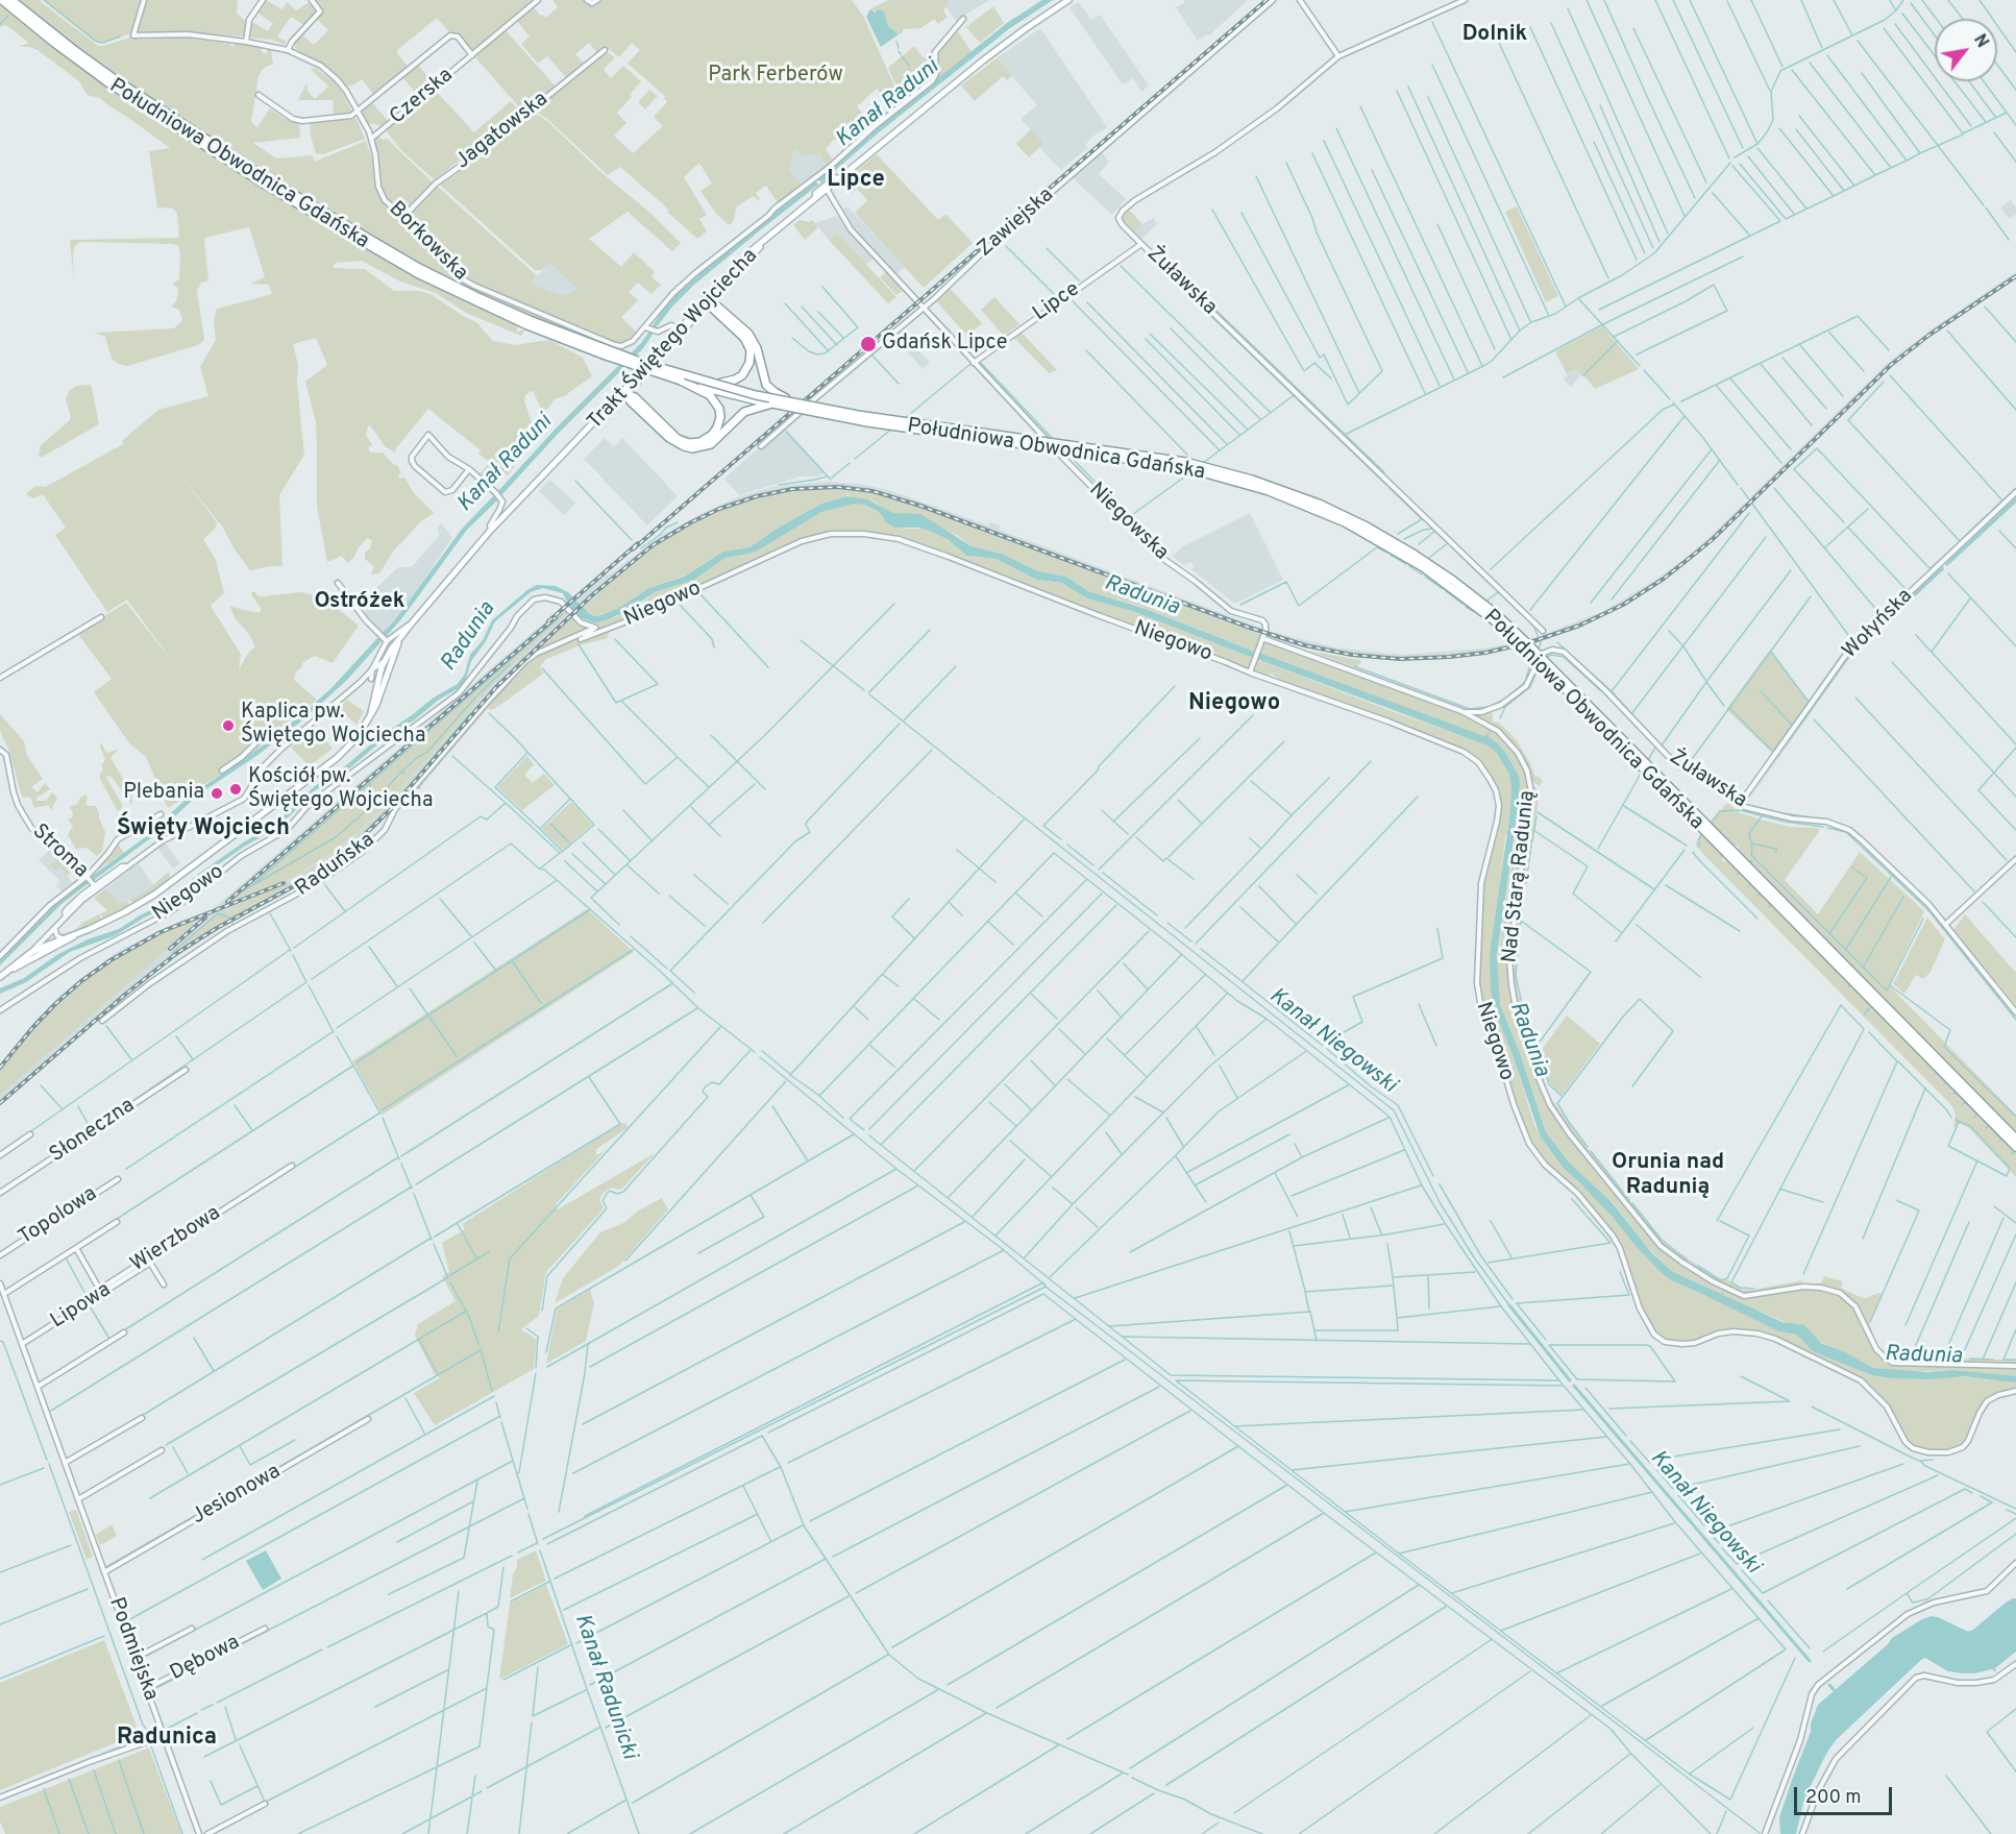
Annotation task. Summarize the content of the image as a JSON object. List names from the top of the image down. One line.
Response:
{"streets":{"highway":["Południowa Obwodnica Gdańska"],"main road":["Trakt Świętego Wojciecha"],"street":["Czerska","Jagatowska","Zawiejska","Borkowska","Żuławska","Lipce","Niegowska","Niegowo","Wołyńska","Stroma","Raduńska","Nad Starą Radunią","Słoneczna","Topolowa","Wierzbowa","Lipowa","Jesionowa","Podmiejska","Dębowa"]},"crossings":[["Czerska","Borkowska"],["Jagatowska","Borkowska"],["Zawiejska","Niegowska"],["Borkowska","Trakt Świętego Wojciecha"],["Żuławska","Lipce"],["Żuławska","Wołyńska"],["Żuławska","Nad Starą Radunią"],["Lipce","Niegowska"],["Trakt Świętego Wojciecha","Niegowska"],["Trakt Świętego Wojciecha","Stroma"],["Niegowska","Nad Starą Radunią"],["Niegowo","Raduńska"],["Lipowa","Podmiejska"],["Jesionowa","Podmiejska"],["Podmiejska","Dębowa"]],"districts":["Dolnik","Lipce","Ostróżek","Niegowo","Święty Wojciech","Orunia nad Radunią","Radunica"],"water":["Kanał Raduni","Radunia","Kanał Niegowski","Kanał Radunicki"],"parks":["Park Ferberów"],"places":["Gdańsk Lipce","Kaplica pw. Świętego Wojciecha","Kościół pw. Świętego Wojciecha","Plebania"],"scale_bar":"200 m","north":"top right"}
